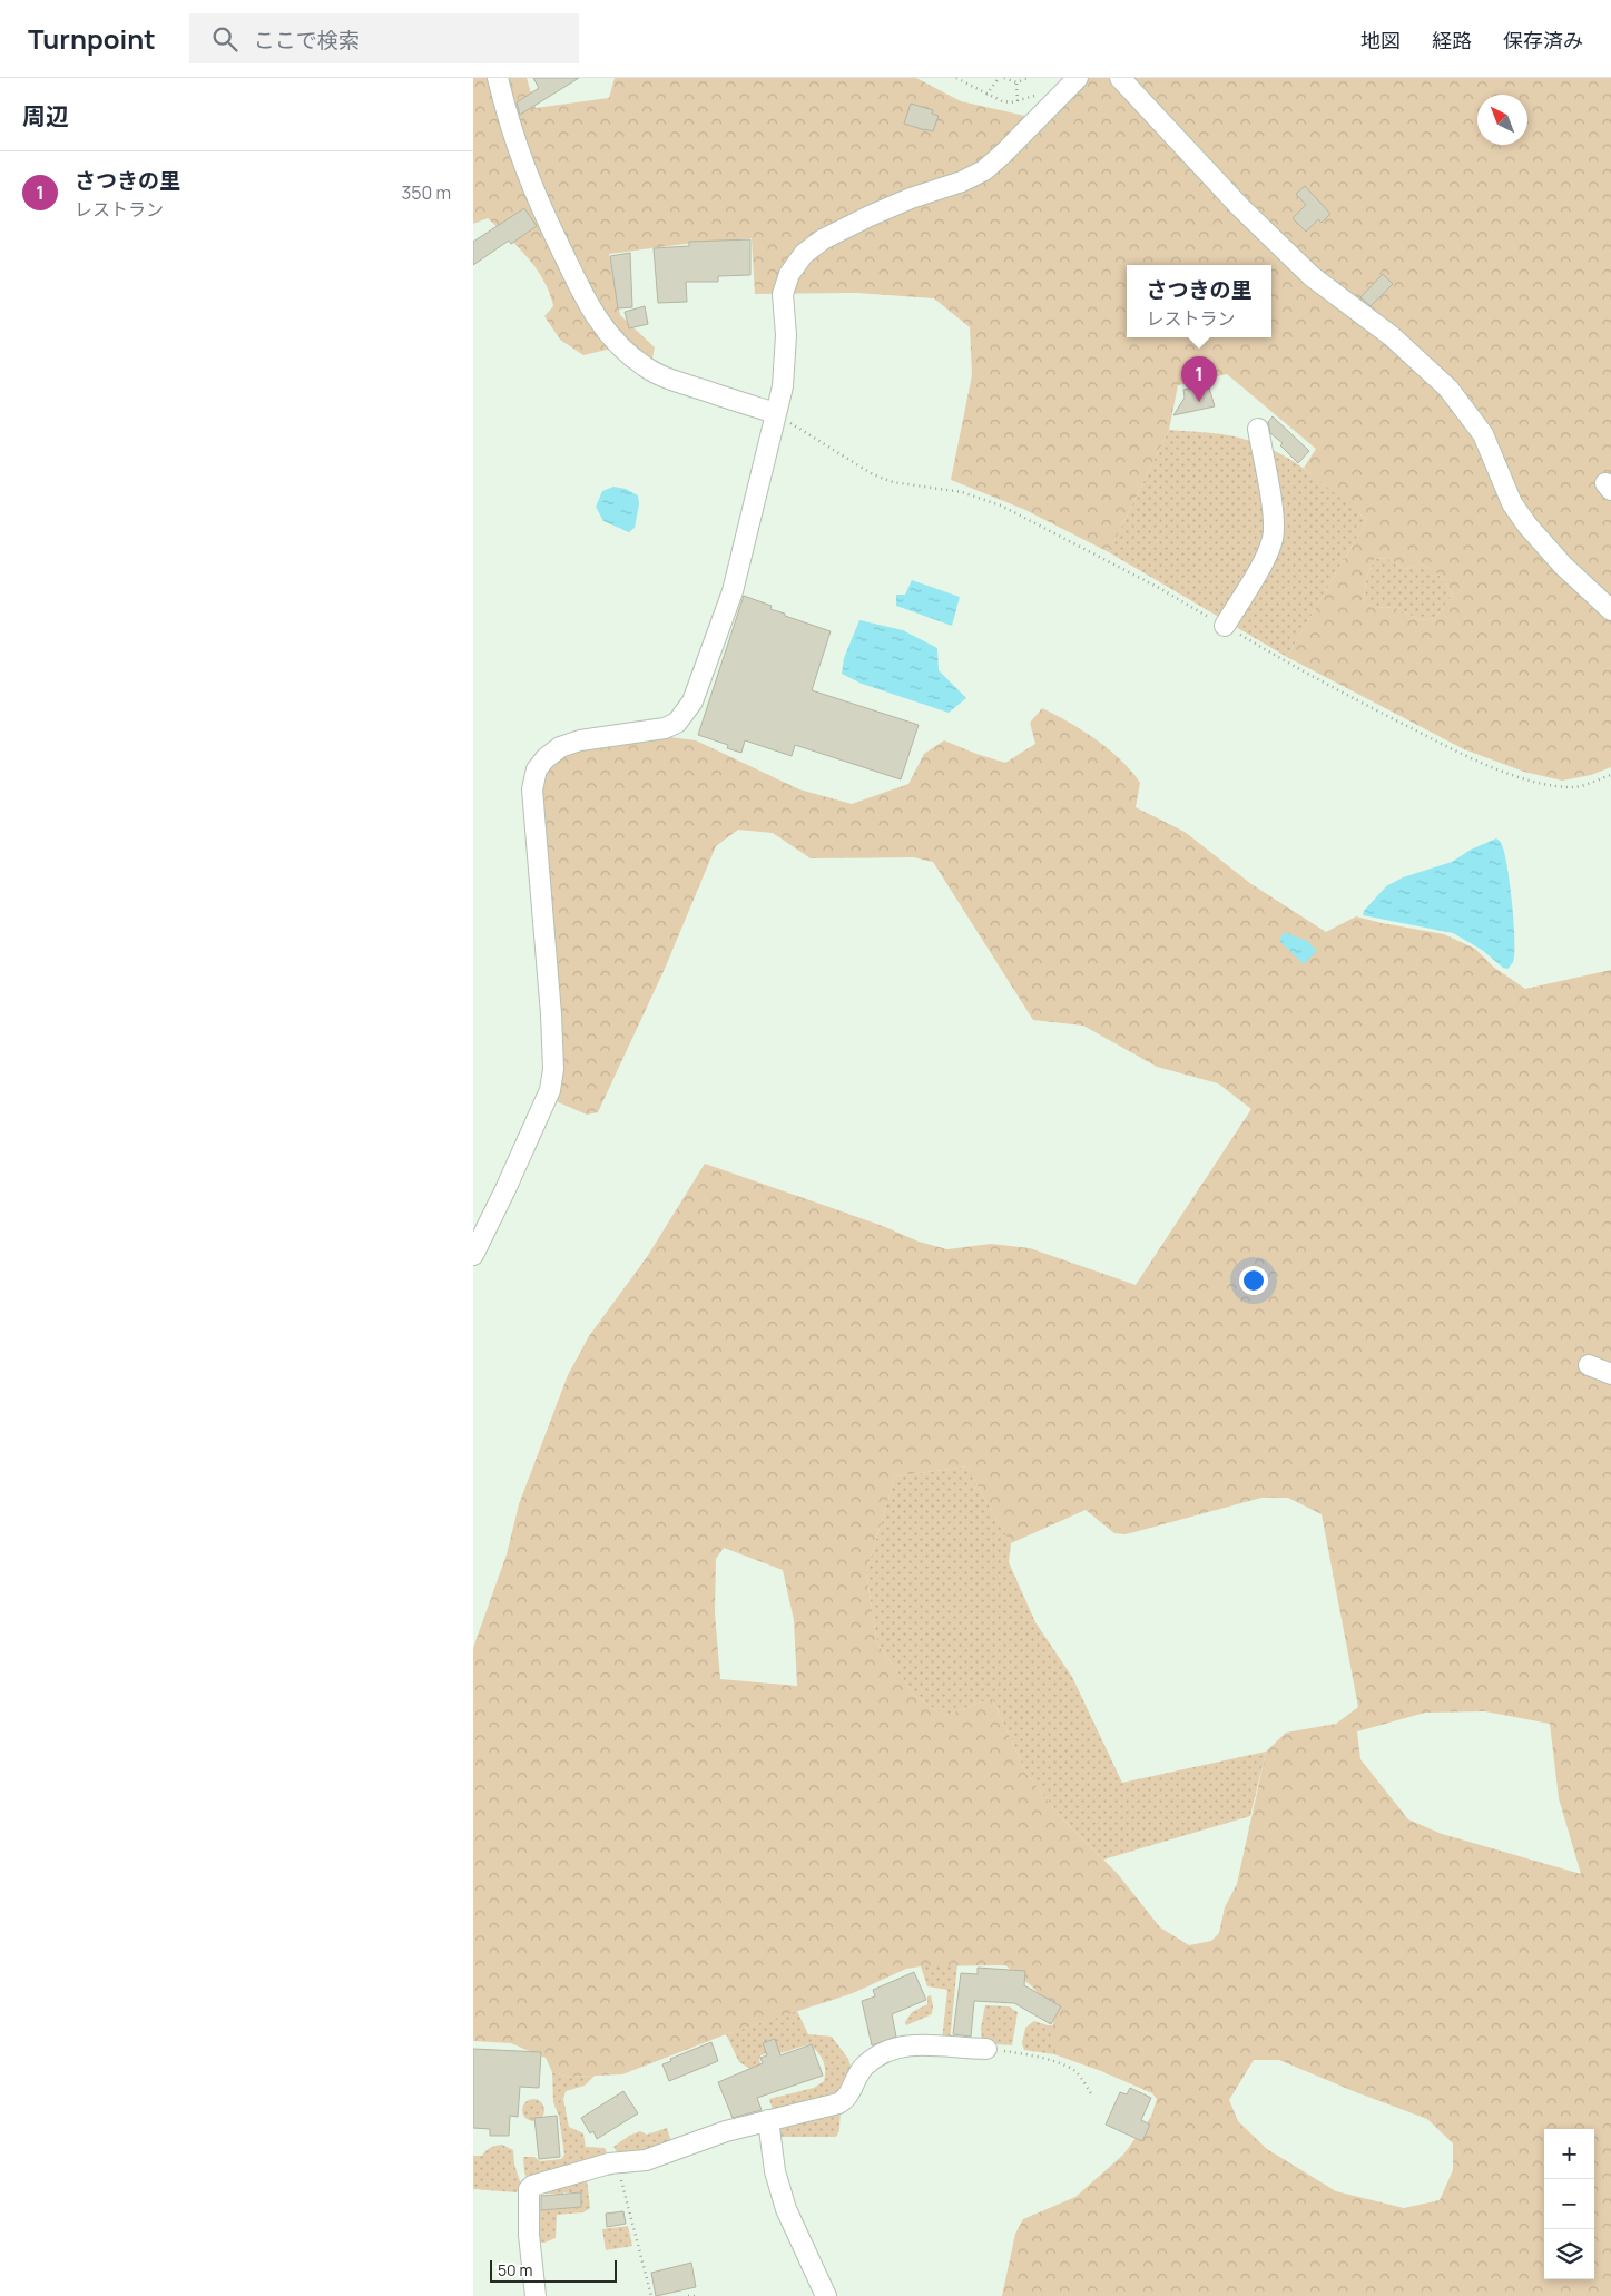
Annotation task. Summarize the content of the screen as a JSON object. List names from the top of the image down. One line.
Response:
{"scale_bar":"50 m","north":"top left","page":{"header":"Turnpoint","search":"ここで検索","nav":["地図","経路","保存済み"],"heading":"周辺","list":[{"mark":"1","name":"さつきの里","note":"レストラン","value":"350 m"}],"popup":["さつきの里","レストラン"],"pins":"1","map_buttons":["+","−"],"scale":"50 m"}}
